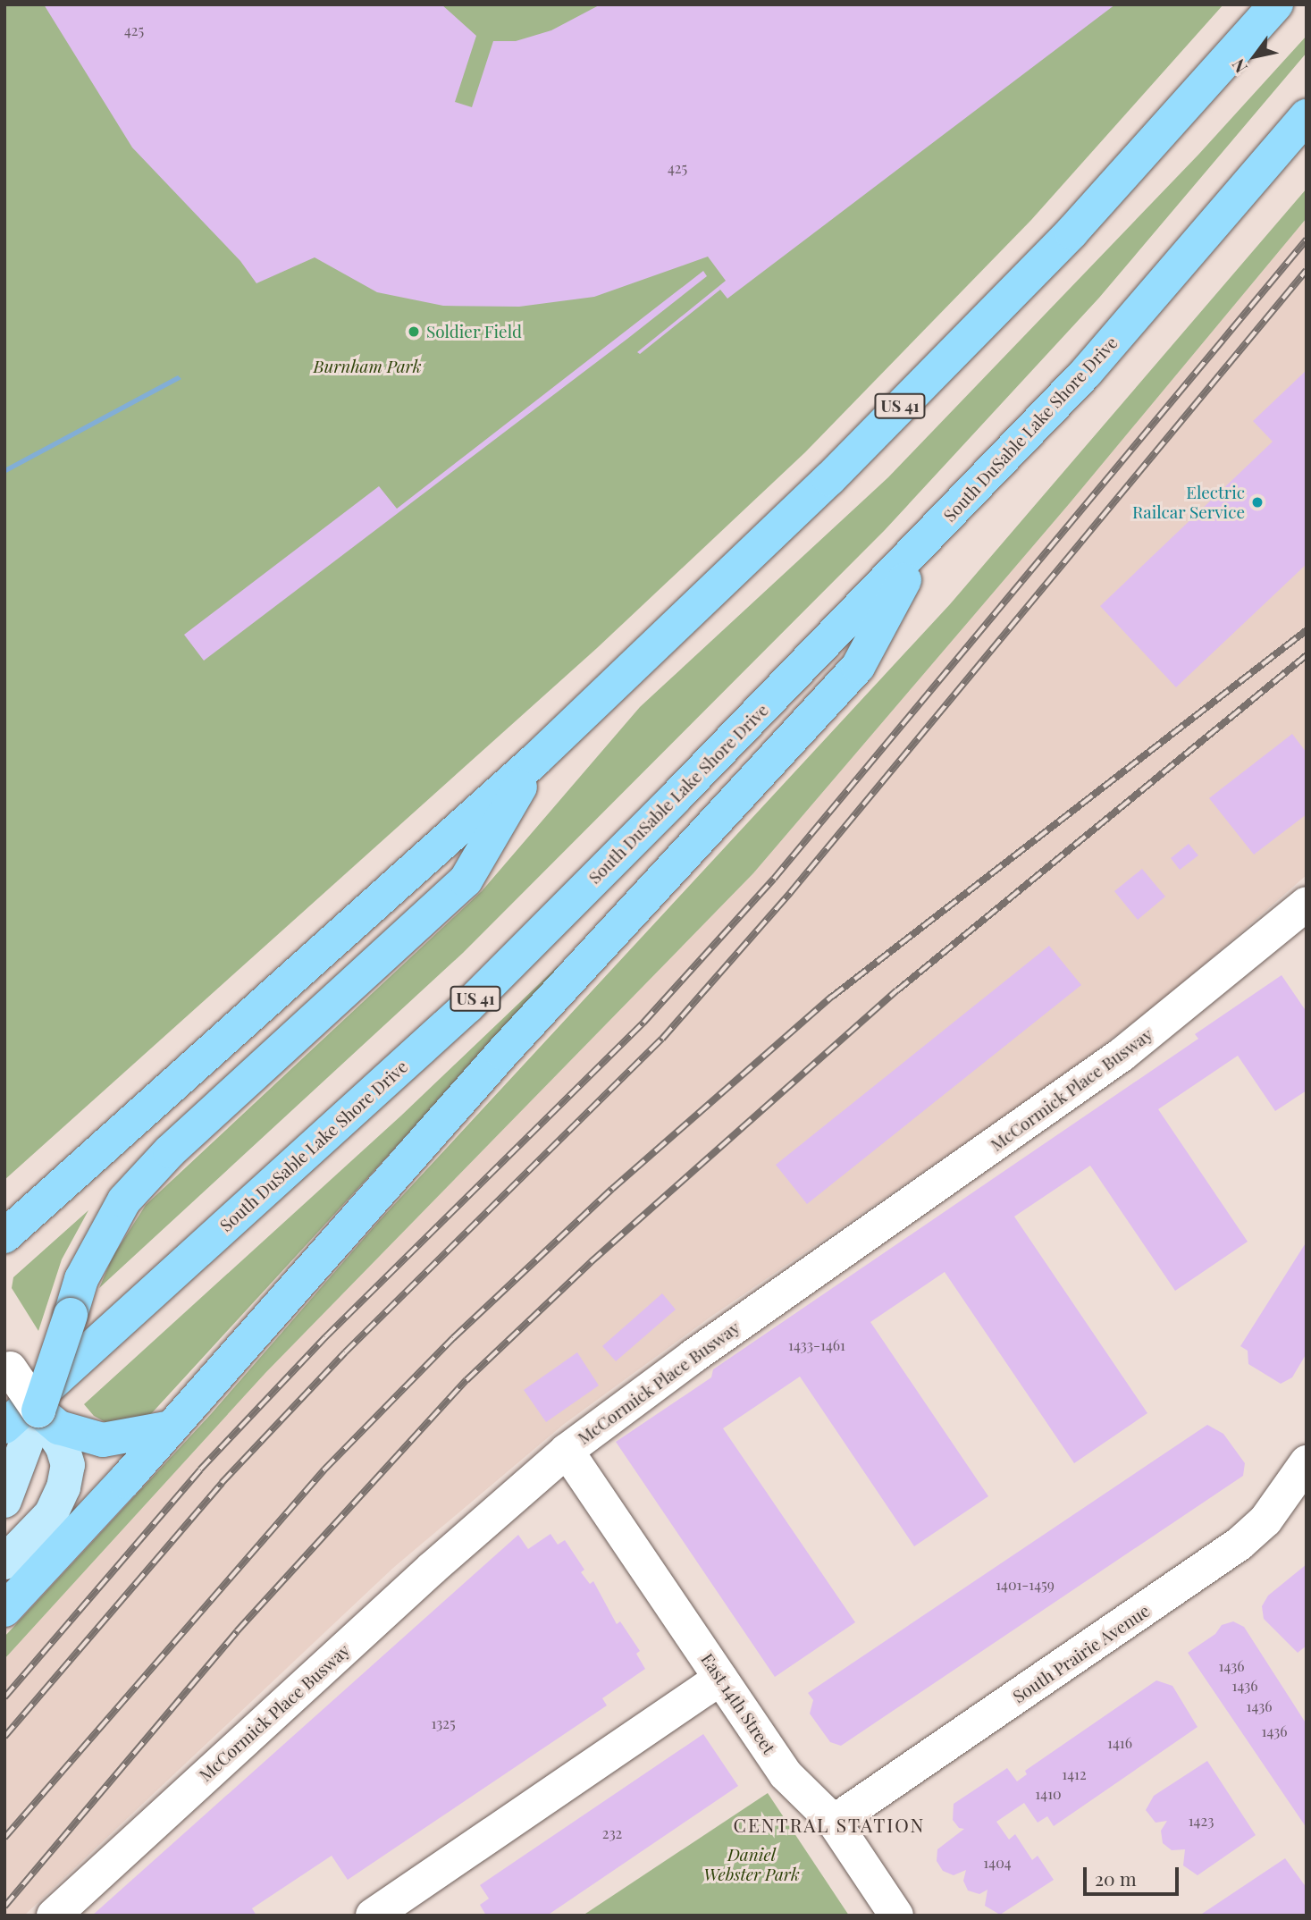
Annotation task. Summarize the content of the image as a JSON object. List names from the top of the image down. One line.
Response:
{"streets":{"highway":["US 41","South DuSable Lake Shore Drive"],"street":["McCormick Place Busway","South Prairie Avenue","East 14th Street"]},"crossings":[["McCormick Place Busway","East 14th Street"],["South Prairie Avenue","East 14th Street"]],"districts":["CENTRAL STATION"],"parks":["Burnham Park","Daniel Webster Park"],"places":["Soldier Field","Electric Railcar Service"],"house_numbers":["425","425","1433-1461","1401-1459","1436","1436","1436","1325","1436","1416","1412","1410","1423","232","1404"],"scale_bar":"20 m","north":"bottom left"}
